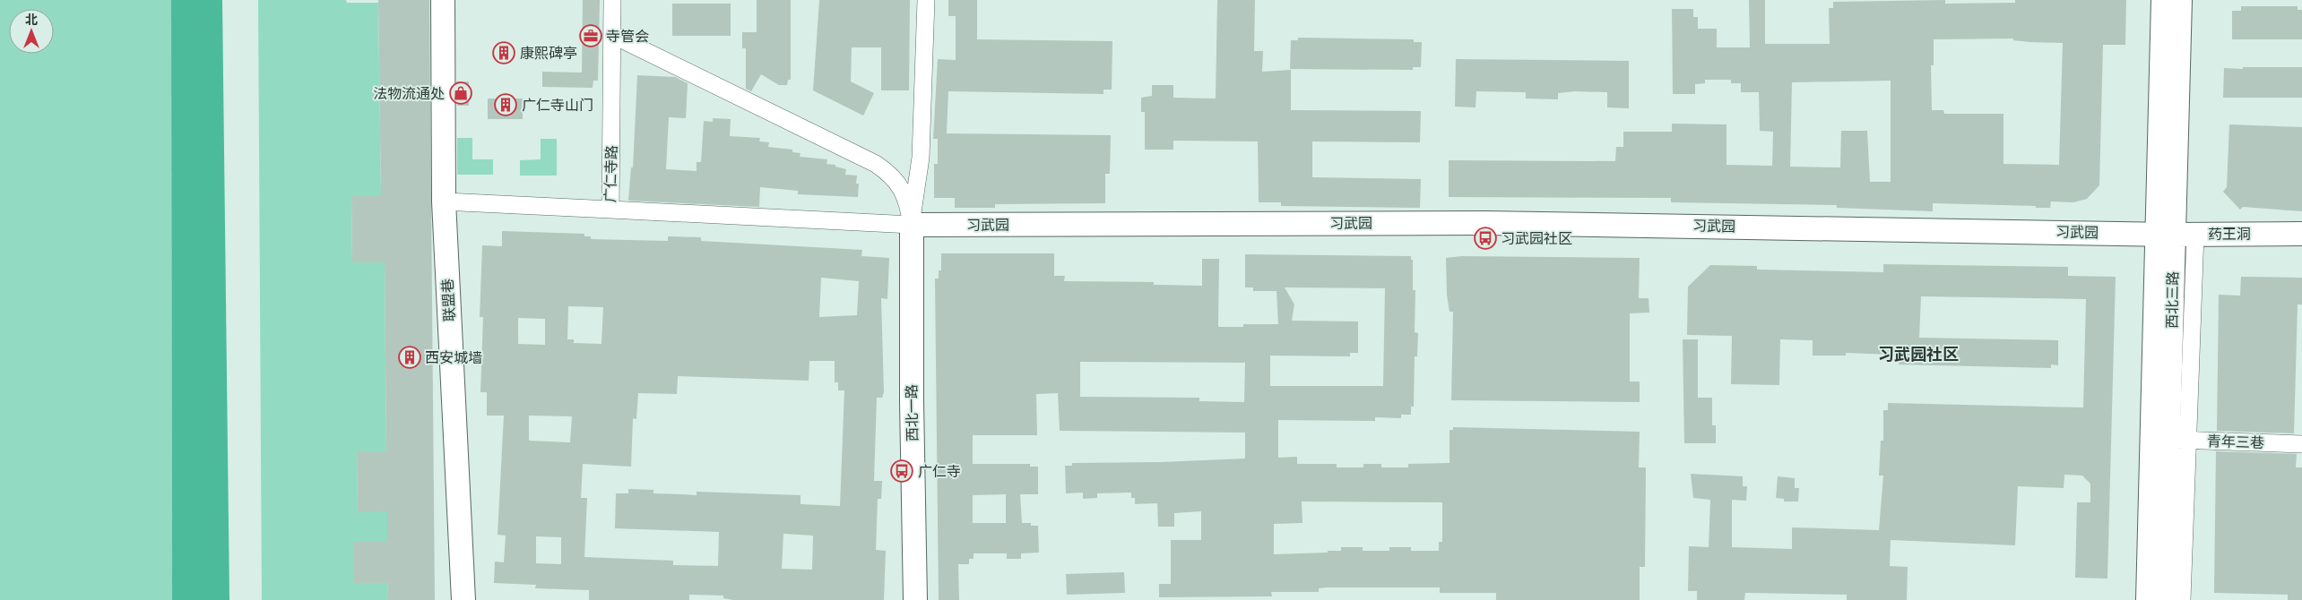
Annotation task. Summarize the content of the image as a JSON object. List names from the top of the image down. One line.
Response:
{"streets":{"street":["广仁寺路","习武园","药王洞","联盟巷","西北三路","西北一路","青年三巷"]},"crossings":[["广仁寺路","联盟巷"],["习武园","药王洞"],["习武园","西北三路"],["习武园","西北一路"],["药王洞","西北三路"],["西北三路","青年三巷"]],"districts":["习武园社区"],"places":{"office":["寺管会"],"building":["康熙碑亭","广仁寺山门","西安城墙"],"shop":["法物流通处"],"bus stop":["习武园社区","广仁寺"]},"north":"top"}
